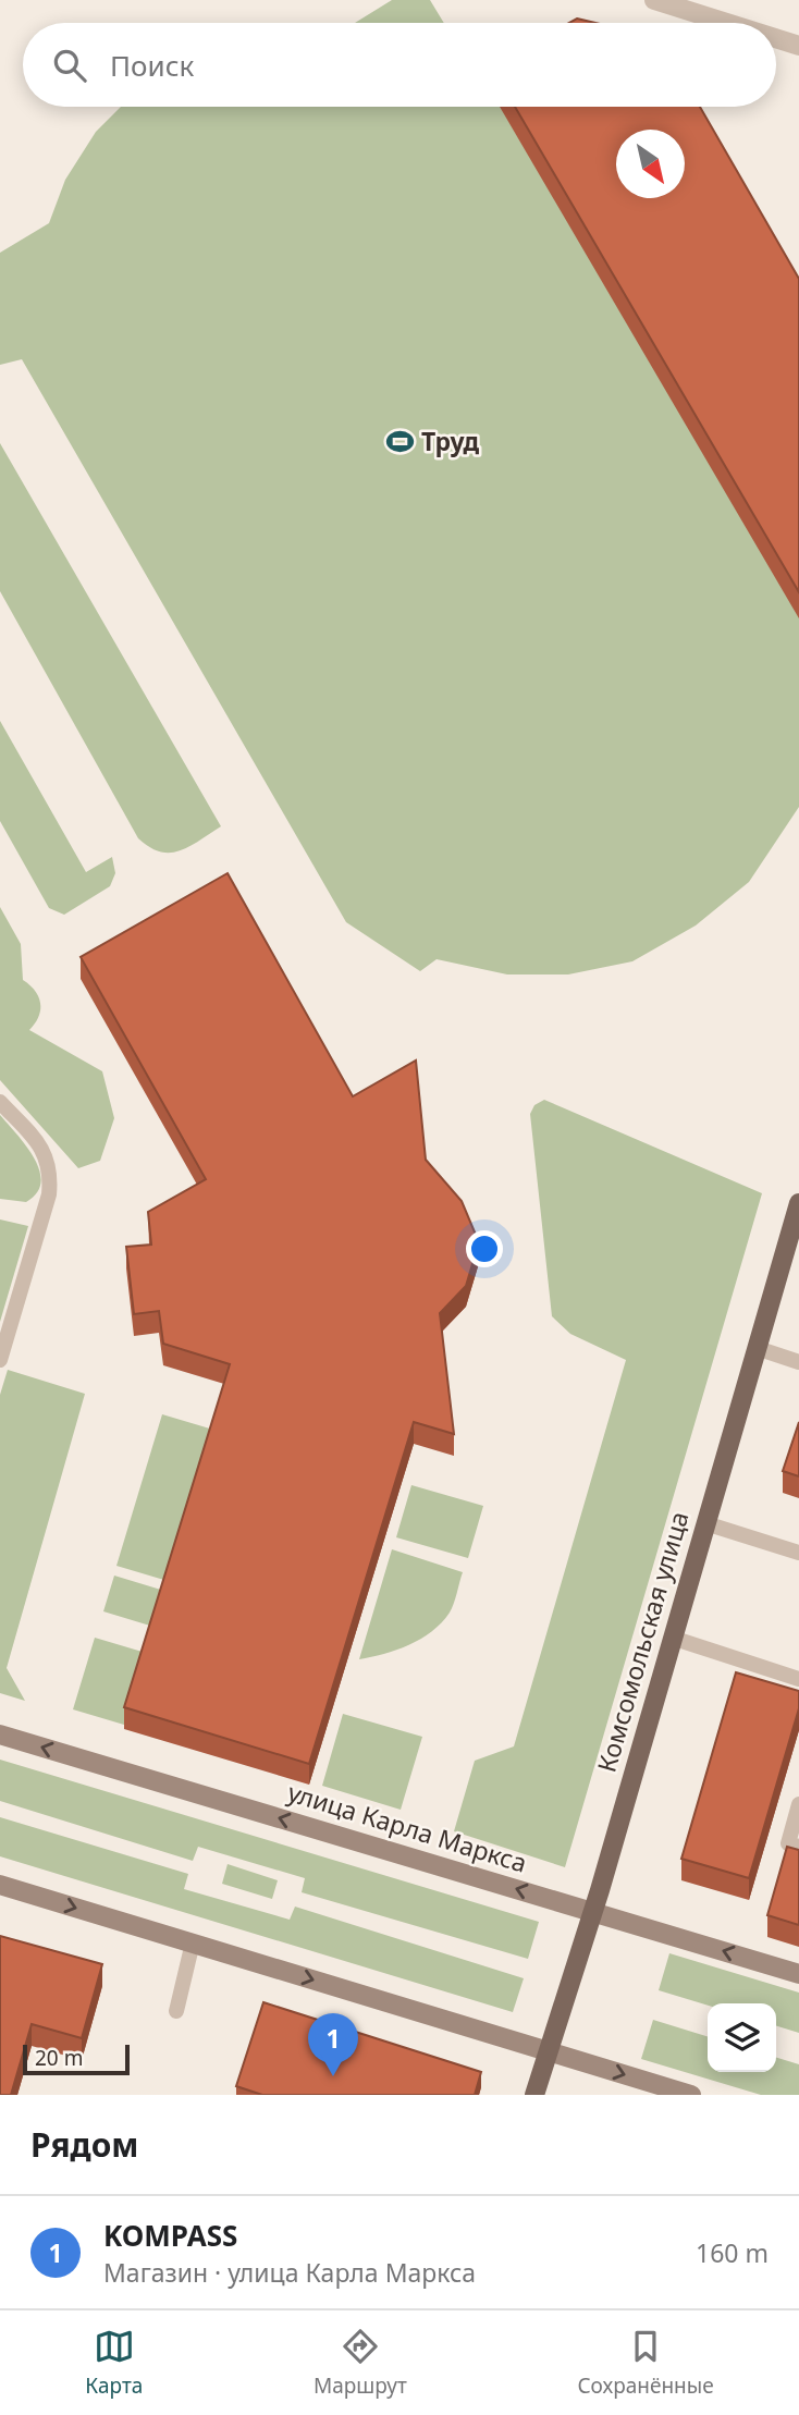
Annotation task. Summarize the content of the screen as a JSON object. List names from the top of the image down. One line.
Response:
{"streets":{"main road":["Комсомольская улица","улица Карла Маркса"]},"crossings":[["Комсомольская улица","улица Карла Маркса"]],"places":{"sports":["Труд"]},"scale_bar":"20 m","north":"bottom right","page":{"search":"Поиск","pins":"1","scale":"20 m","heading":"Рядом","list":[{"mark":"1","name":"KOMPASS","note":"Магазин · улица Карла Маркса","value":"160 m"}],"nav":["Карта","Маршрут","Сохранённые"]}}
